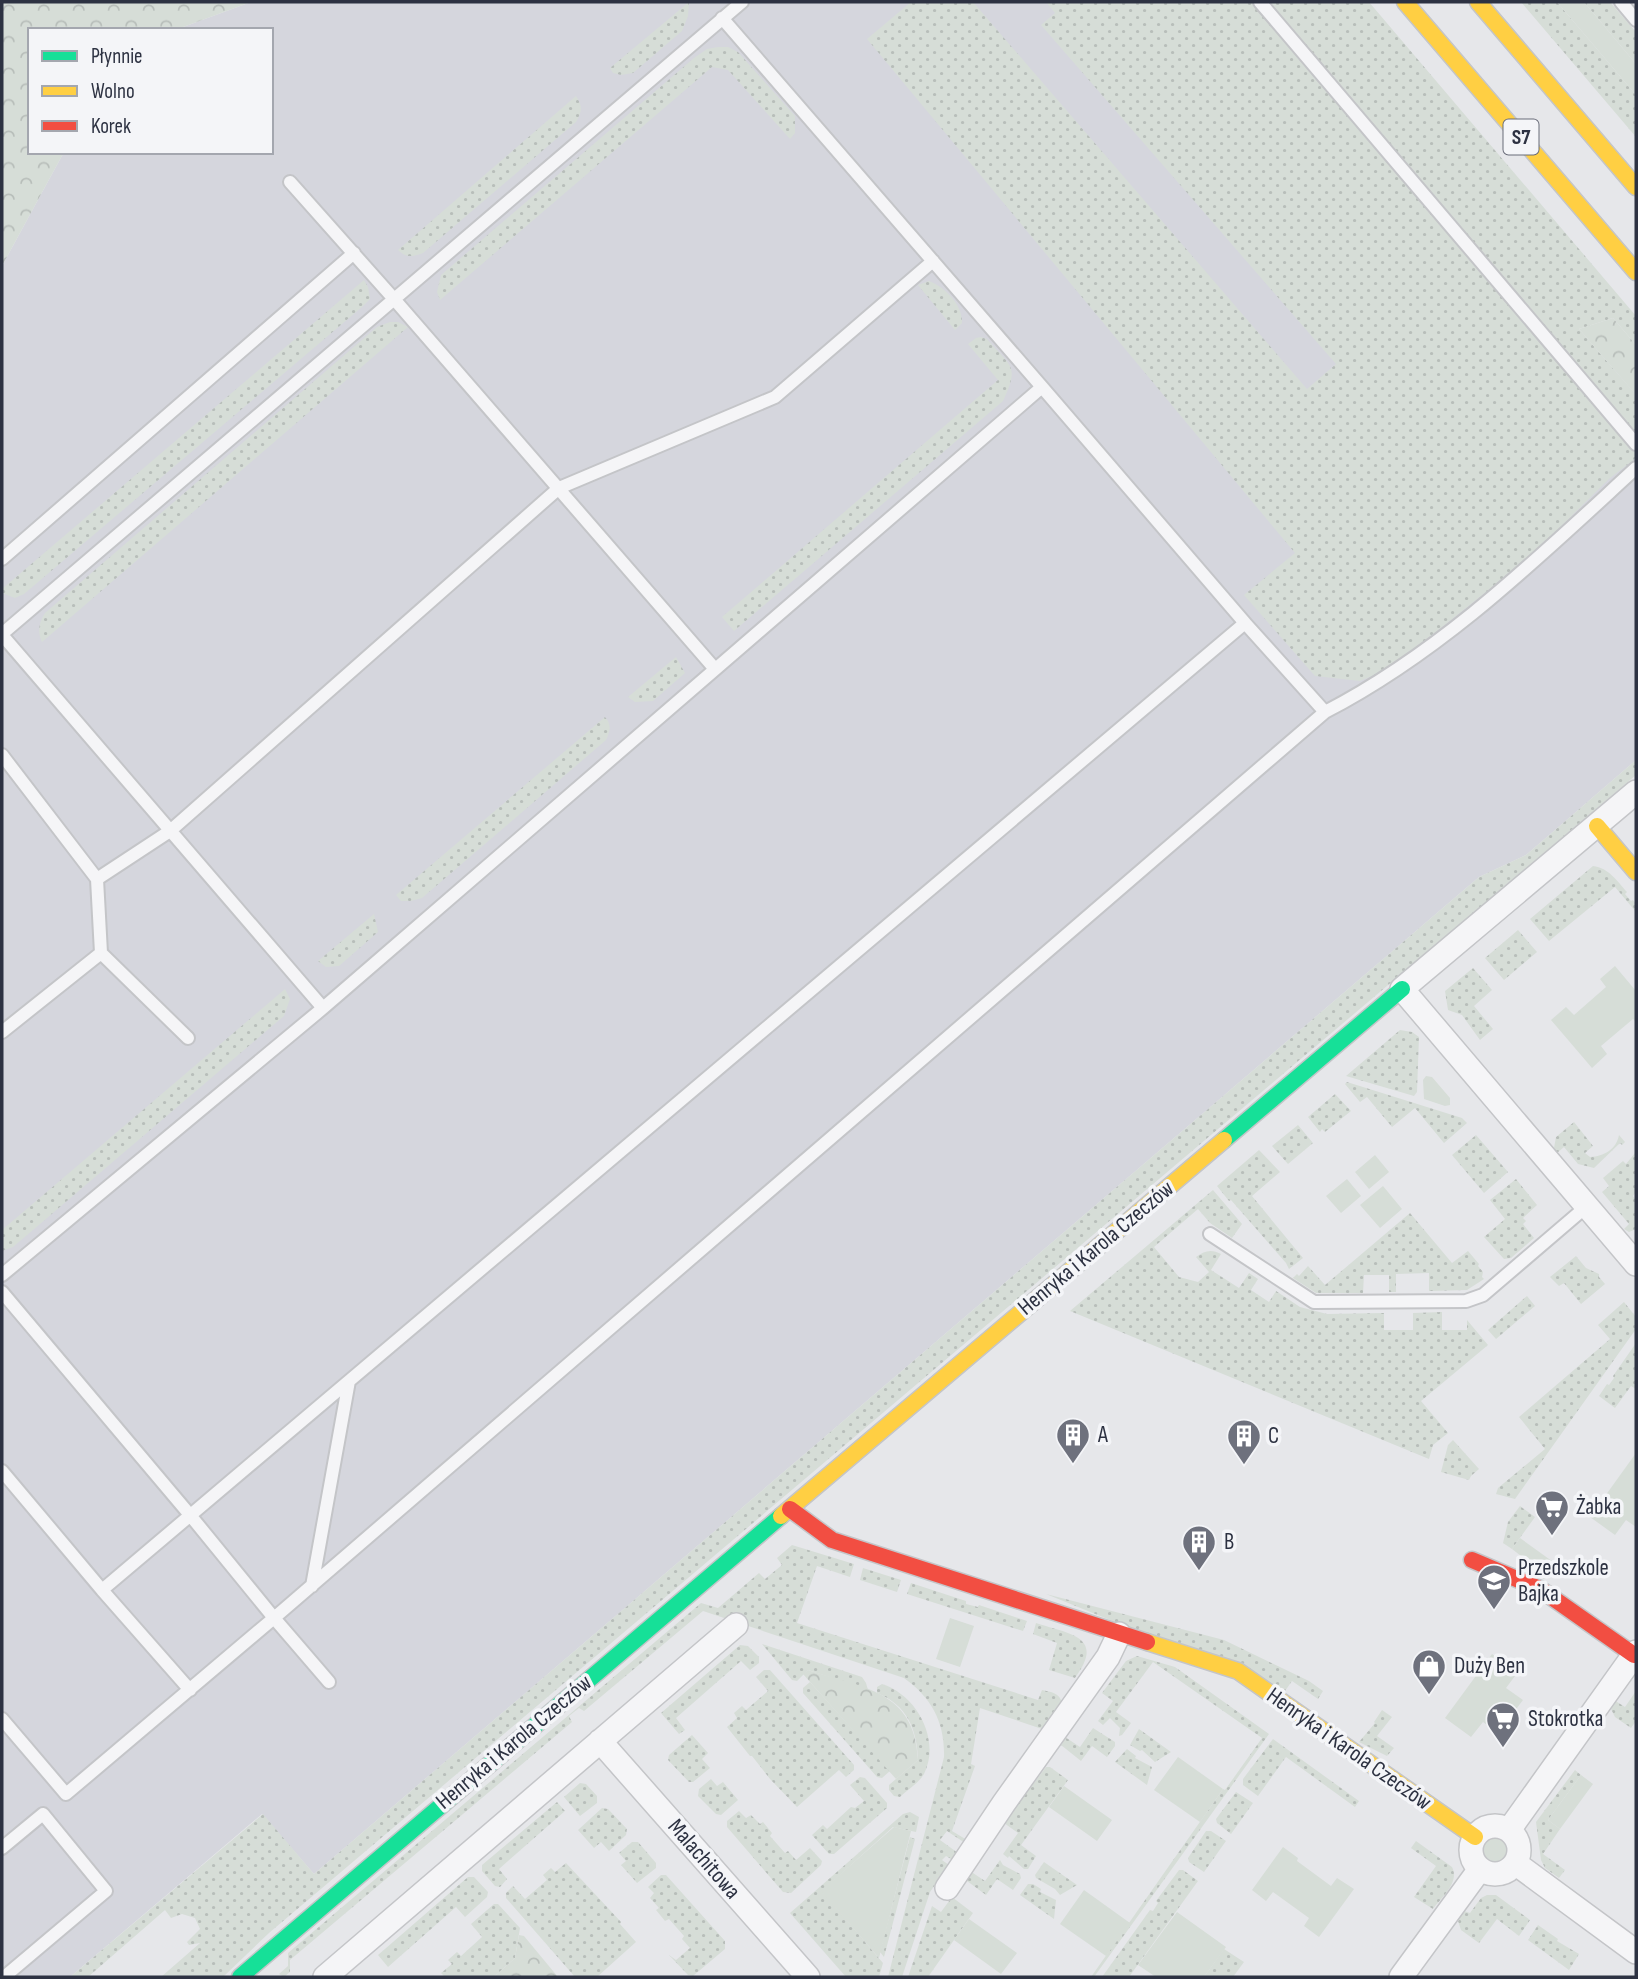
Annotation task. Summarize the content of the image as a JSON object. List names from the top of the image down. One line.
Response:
{"streets":{"main road":["S7","Henryka i Karola Czeczów"],"street":["Malachitowa"]},"places":{"building":["A","C","B"],"supermarket":["Żabka","Stokrotka"],"school or university":["Przedszkole Bajka"],"shop":["Duży Ben"]},"legend":["Płynnie","Wolno","Korek"]}
